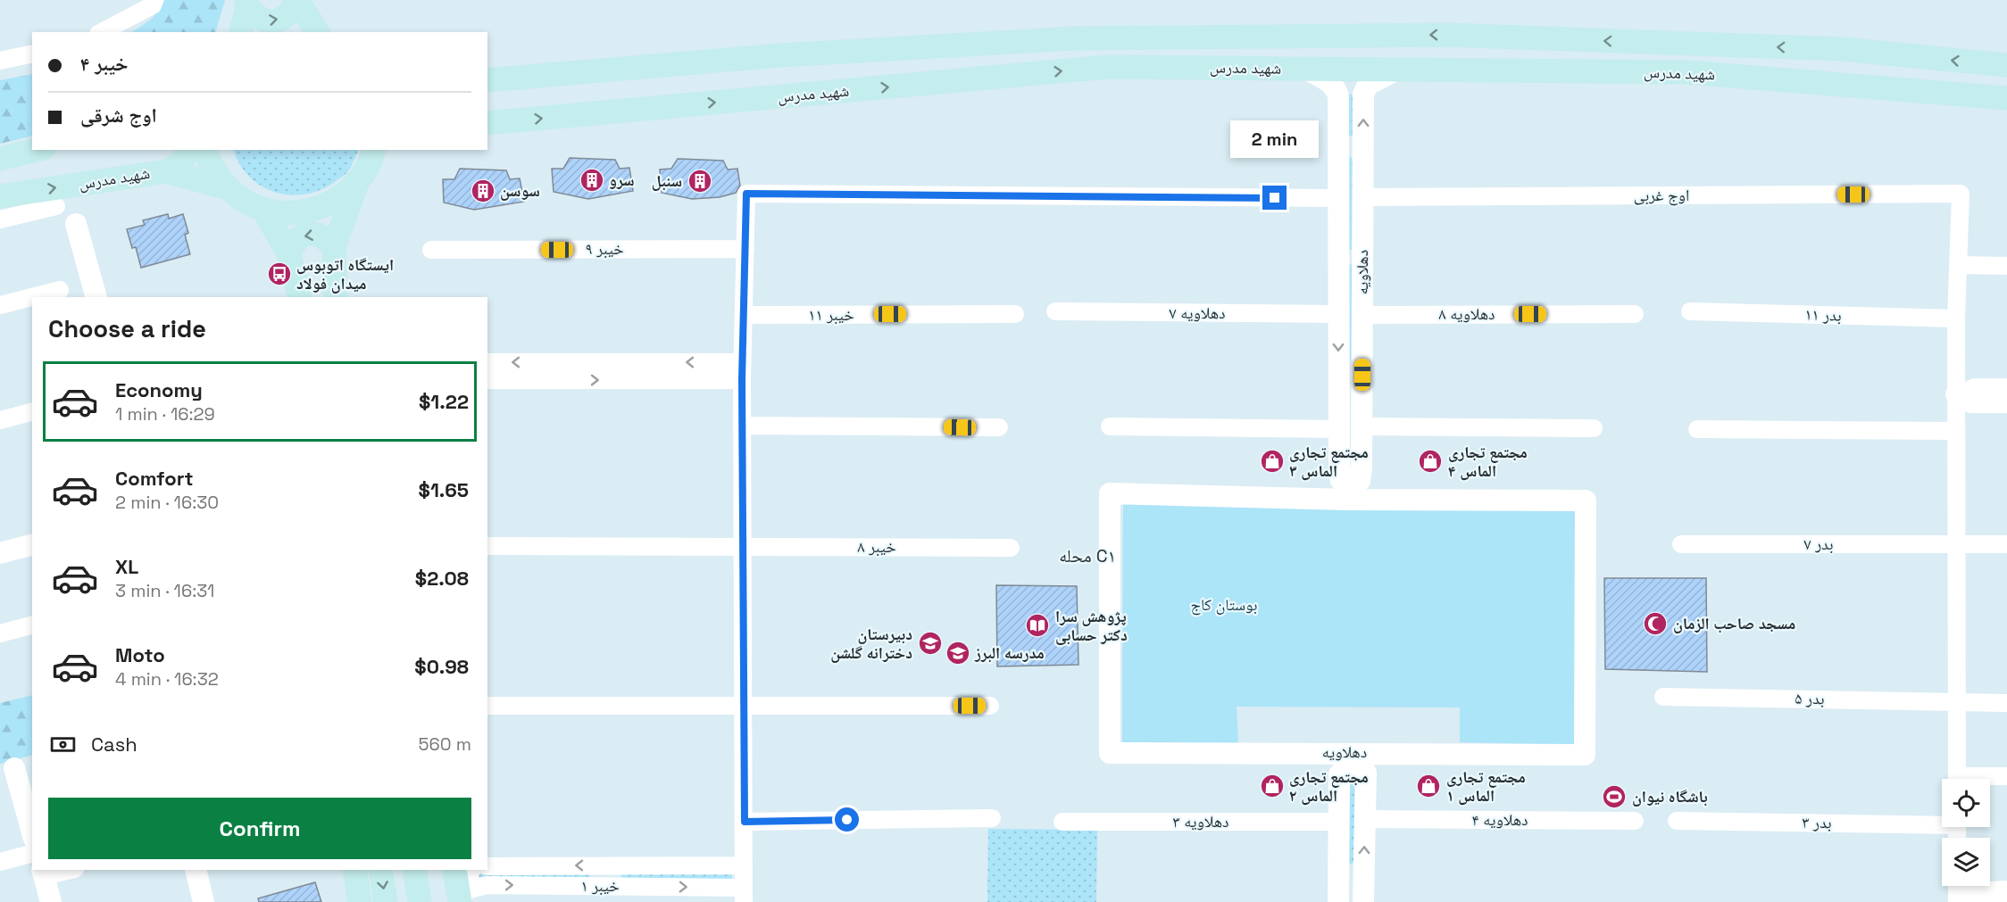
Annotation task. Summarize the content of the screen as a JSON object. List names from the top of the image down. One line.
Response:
{"streets":{"main road":["شهید مدرس"],"street":["اوج غربی","خیبر ۹","دهلاویه","دهلاویه ۷","دهلاویه ۸","خیبر ۱۱","بدر ۱۱","بدر ۷","خیبر ۸","بدر ۵","دهلاویه ۴","دهلاویه ۳","بدر ۳","خیبر ۱"]},"crossings":[["شهید مدرس","دهلاویه"],["اوج غربی","دهلاویه"],["دهلاویه","دهلاویه ۷"],["دهلاویه","دهلاویه ۸"],["دهلاویه","دهلاویه ۴"],["دهلاویه","دهلاویه ۳"]],"districts":["محله C۱"],"parks":["بوستان کاج"],"places":{"building":["سرو","سنبل","سوسن"],"bus stop":["ایستگاه اتوبوس میدان فولاد"],"shop":["مجتمع تجاری الماس ۳","مجتمع تجاری الماس ۴","مجتمع تجاری الماس ۲","مجتمع تجاری الماس ۱"],"mosque":["مسجد صاحب الزمان"],"library":["پژوهش سرا دکتر حسابی"],"school or university":["دبیرستان دخترانه گلشن","مدرسه البرز"],"sports":["باشگاه نیوان"]},"page":{"banner":["خیبر ۴","اوج شرقی"],"bubble":"2 min","heading":"Choose a ride","list":[{"name":"Economy","note":"1 min · 16:29","value":"$1.22"},{"name":"Comfort","note":"2 min · 16:30","value":"$1.65"},{"name":"XL","note":"3 min · 16:31","value":"$2.08"},{"name":"Moto","note":"4 min · 16:32","value":"$0.98"}],"pay":["Cash","560 m"],"buttons":"Confirm"}}
